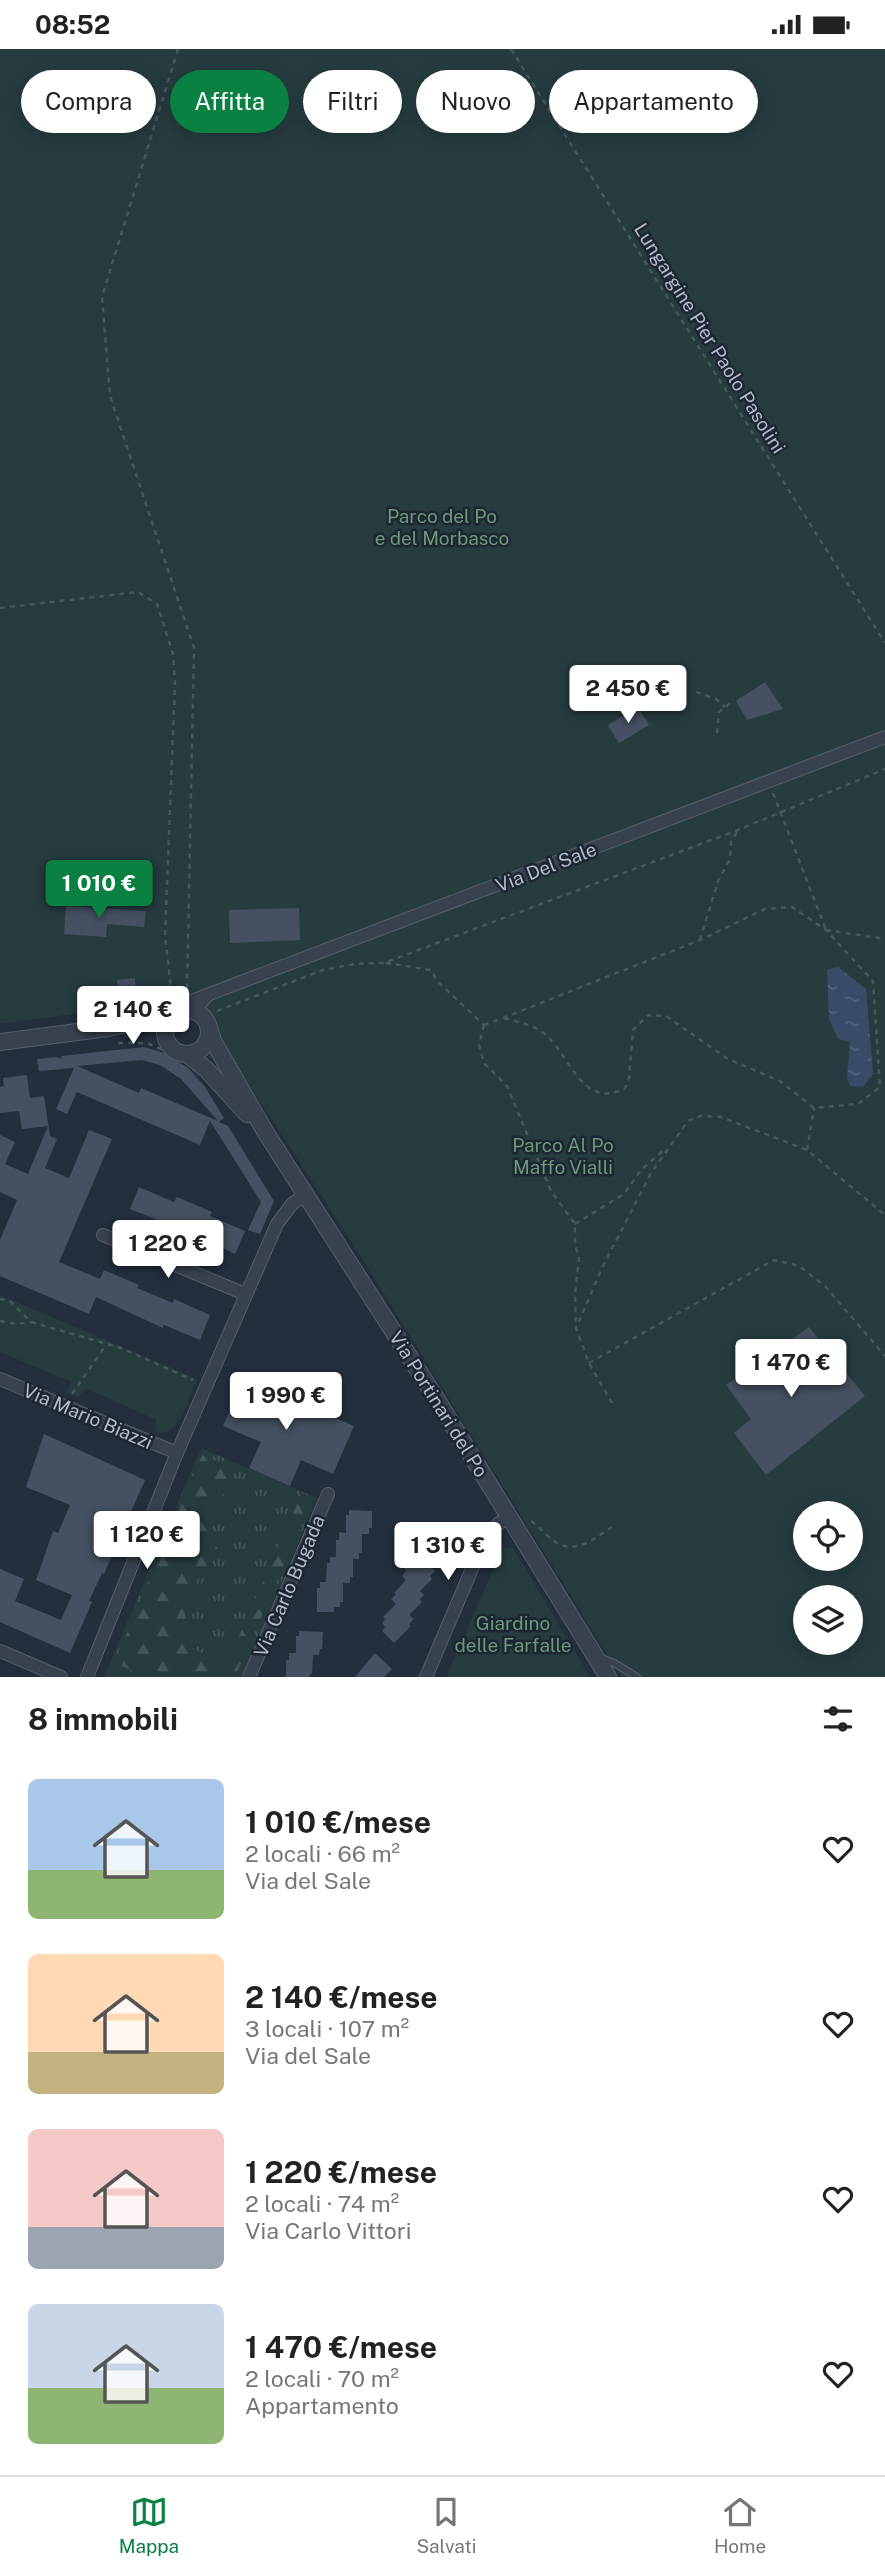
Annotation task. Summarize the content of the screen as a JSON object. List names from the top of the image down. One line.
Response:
{"streets":{"street":["Via Del Sale","Via Portinari del Po","Via Mario Biazzi","Via Carlo Bugada"],"path":["Lungargine Pier Paolo Pasolini"]},"parks":["Parco del Po e del Morbasco","Parco Al Po Maffo Vialli","Giardino delle Farfalle"],"page":{"status":"08:52","chip":["Compra","Affitta","Filtri","Nuovo","Appartamento"],"price":["2 450 €","1 010 €","2 140 €","1 220 €","1 470 €","1 990 €","1 120 €","1 310 €"],"heading":"8 immobili","list":[{"name":"1 010 €/mese","note":"2 locali · 66 m² · Via del Sale"},{"name":"2 140 €/mese","note":"3 locali · 107 m² · Via del Sale"},{"name":"1 220 €/mese","note":"2 locali · 74 m² · Via Carlo Vittori"},{"name":"1 470 €/mese","note":"2 locali · 70 m² · Appartamento"}],"tabs":["Mappa","Salvati","Home"]}}
